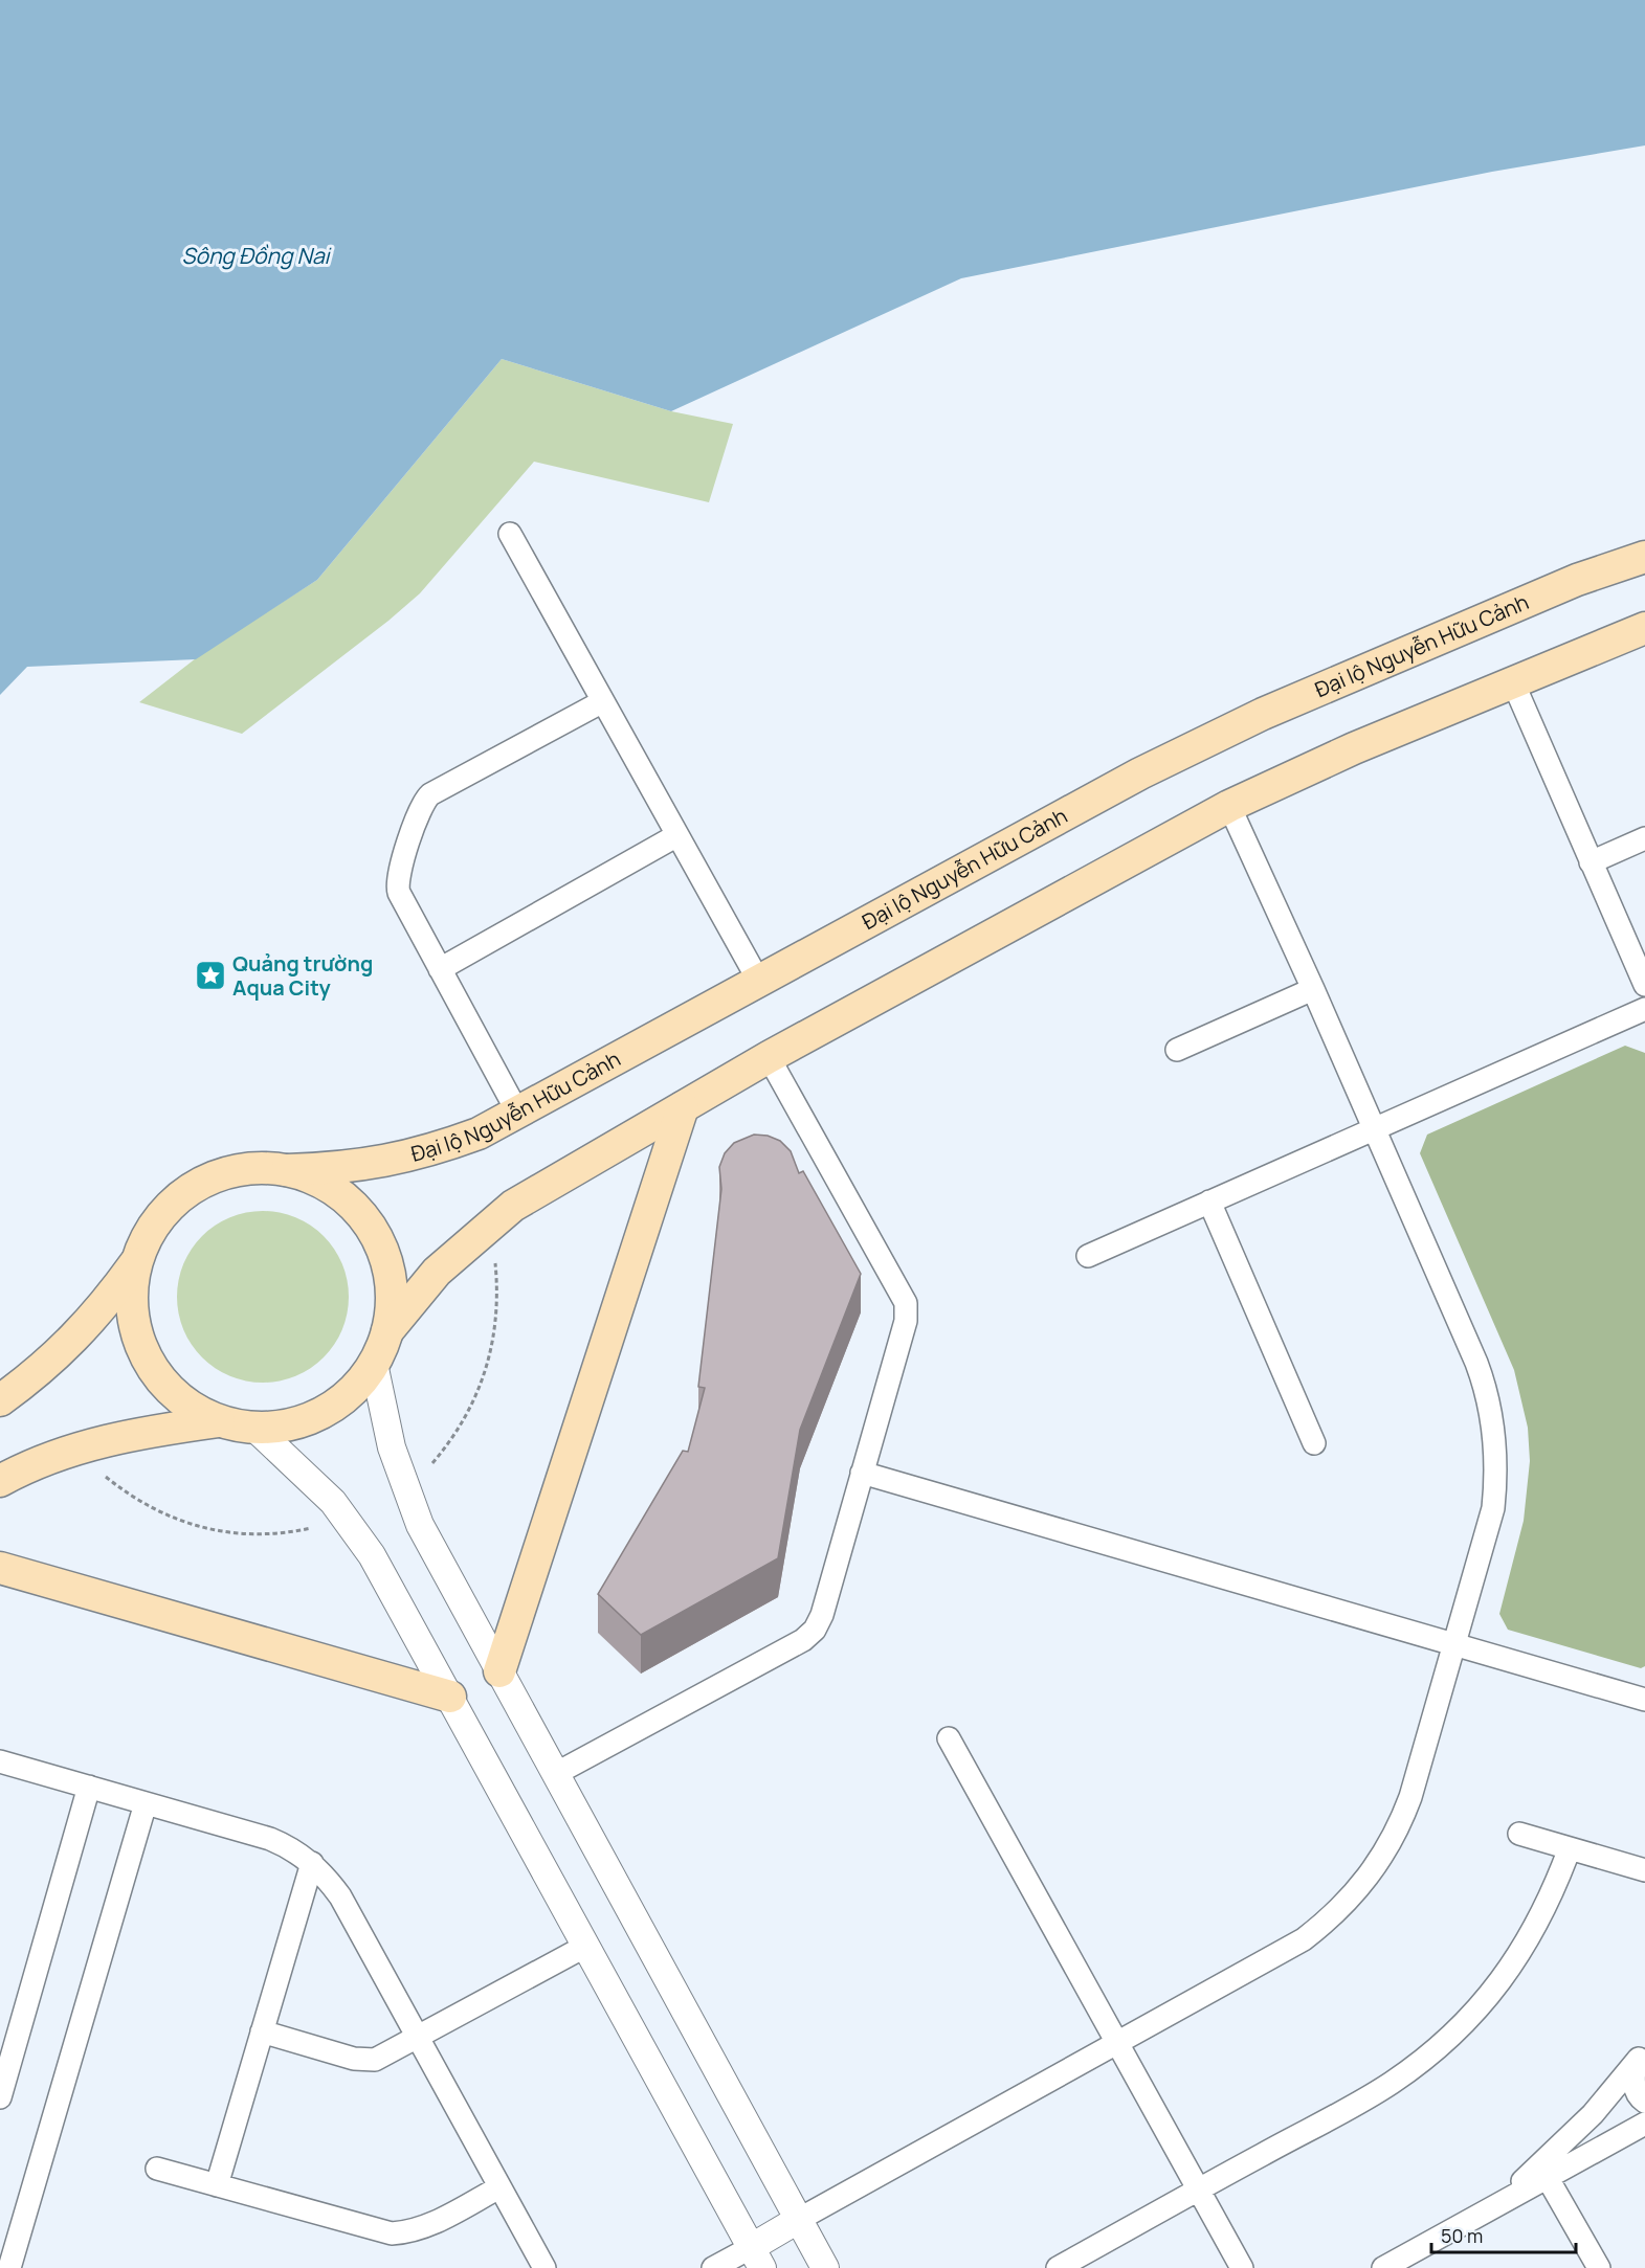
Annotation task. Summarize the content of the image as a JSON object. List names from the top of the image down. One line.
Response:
{"streets":{"main road":["Đại lộ Nguyễn Hữu Cảnh"]},"water":["Sông Đồng Nai"],"places":{"place":["Quảng trường Aqua City"]},"scale_bar":"50 m"}
